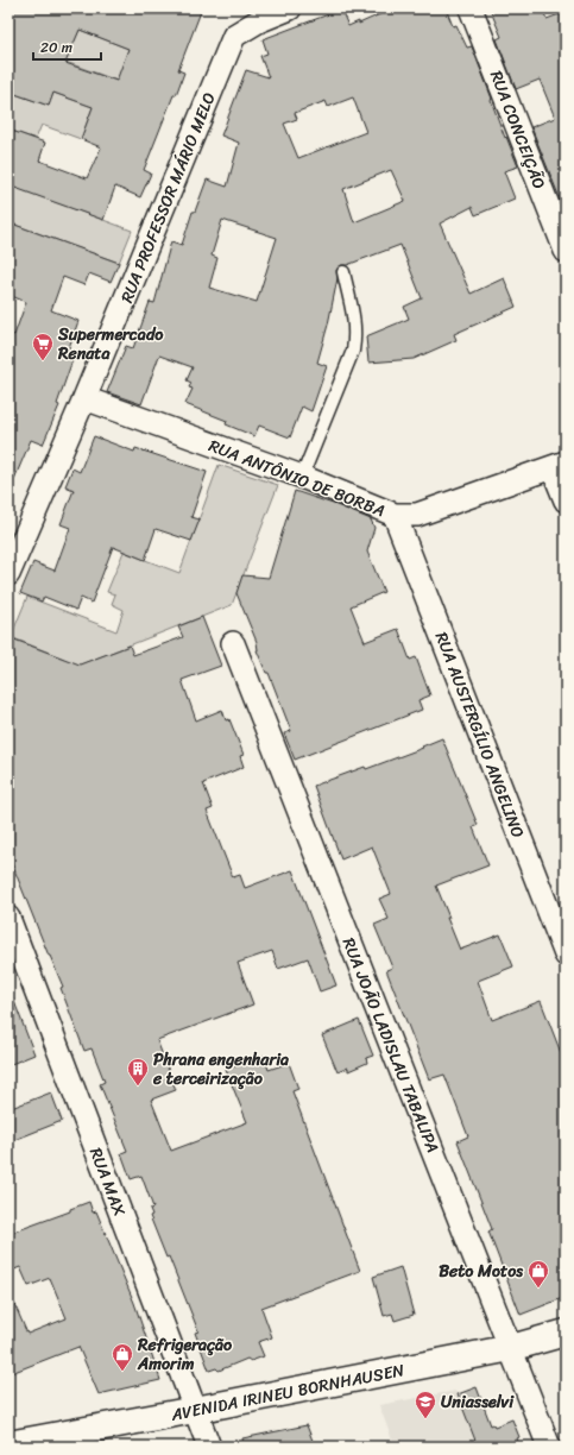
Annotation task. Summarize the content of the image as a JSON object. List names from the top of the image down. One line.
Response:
{"streets":{"main road":["AVENIDA IRINEU BORNHAUSEN"],"street":["RUA CONCEIÇÃO","RUA PROFESSOR MÁRIO MELO","RUA ANTÔNIO DE BORBA","RUA AUSTERGÍLIO ANGELINO","RUA JOÃO LADISLAU TABALIPA","RUA MAX"]},"crossings":[["RUA PROFESSOR MÁRIO MELO","RUA ANTÔNIO DE BORBA"],["RUA ANTÔNIO DE BORBA","RUA AUSTERGÍLIO ANGELINO"],["RUA JOÃO LADISLAU TABALIPA","AVENIDA IRINEU BORNHAUSEN"],["RUA MAX","AVENIDA IRINEU BORNHAUSEN"]],"places":{"supermarket":["Supermercado Renata"],"building":["Phrana engenharia e terceirização"],"shop":["Beto Motos","Refrigeração Amorim"],"school or university":["Uniasselvi"]},"scale_bar":"20 m"}
